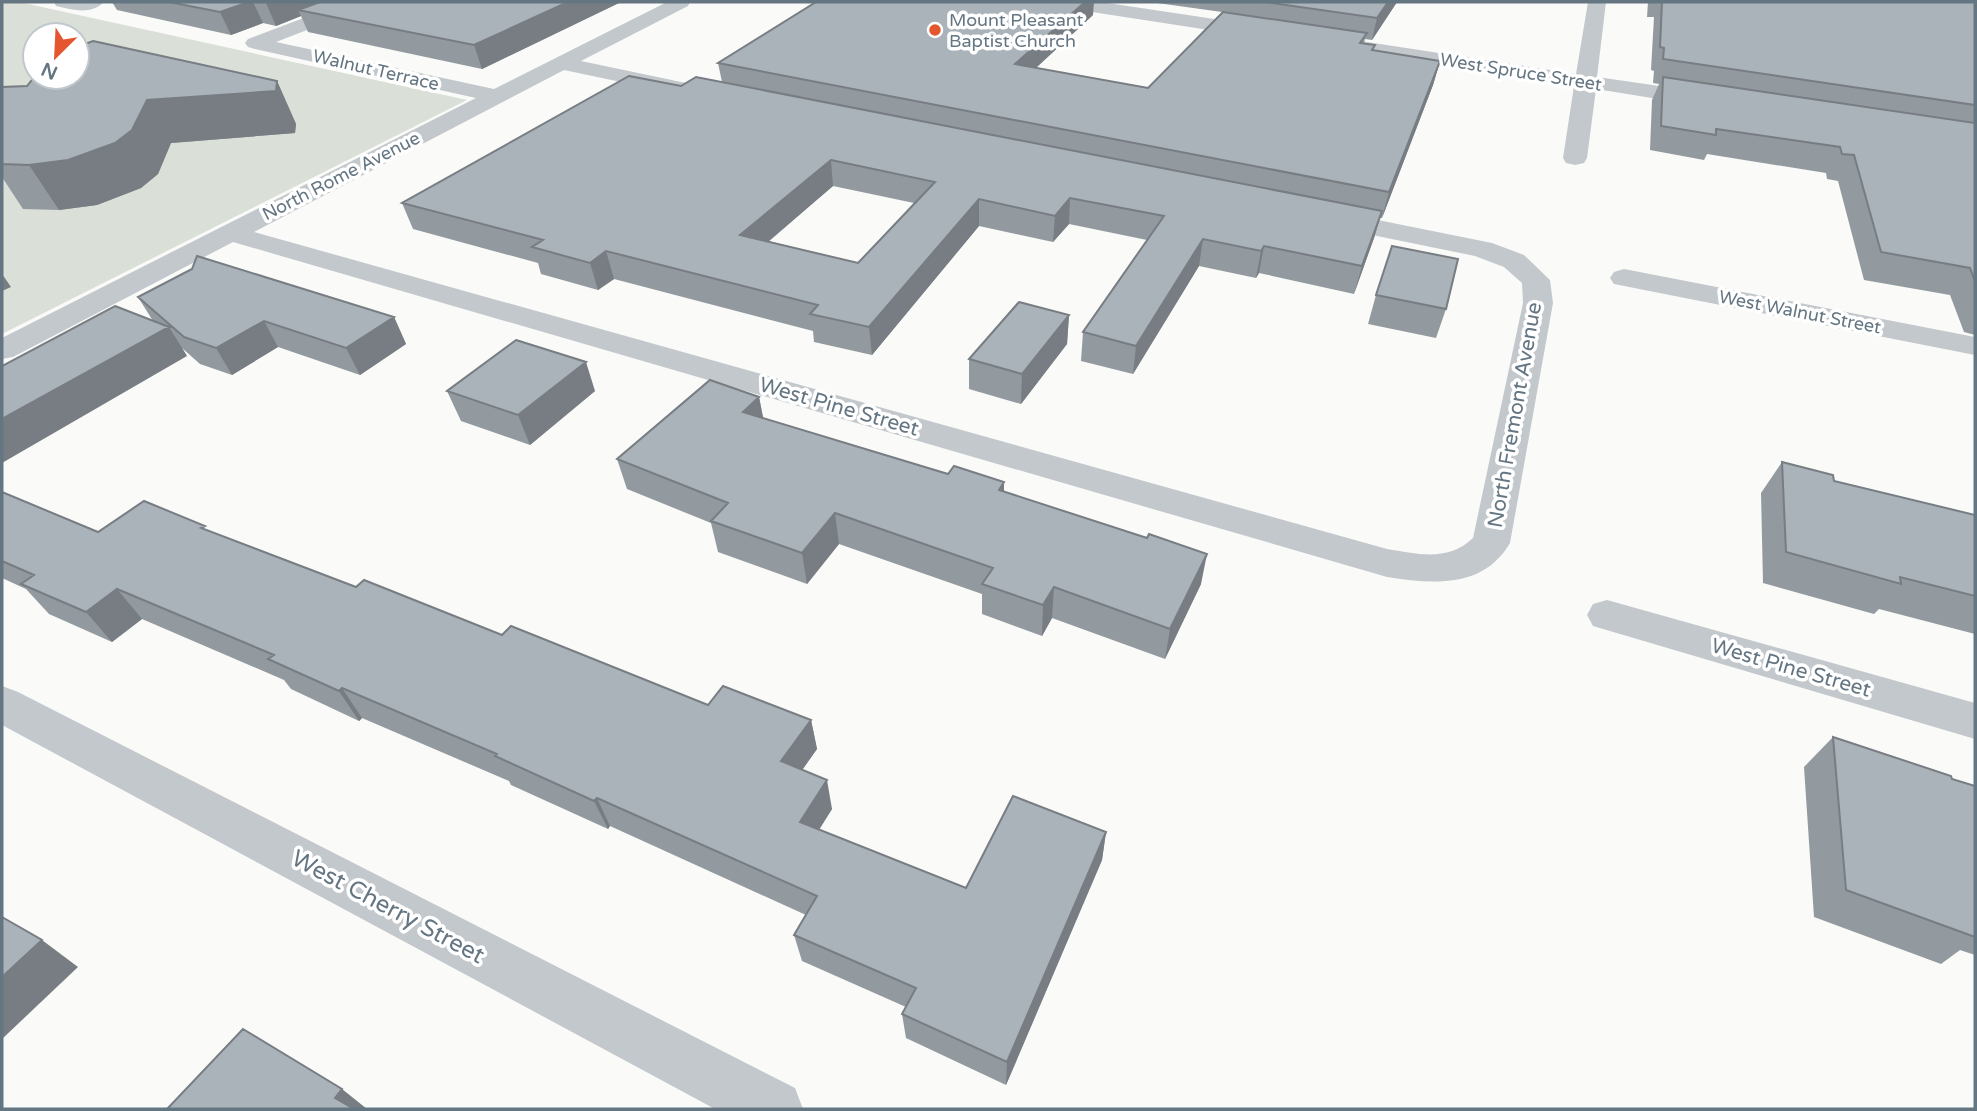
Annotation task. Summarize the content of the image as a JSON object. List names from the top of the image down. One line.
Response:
{"streets":{"street":["Walnut Terrace","West Spruce Street","North Rome Avenue","West Walnut Street","West Pine Street","North Fremont Avenue","West Cherry Street"]},"crossings":[["Walnut Terrace","North Rome Avenue"],["North Rome Avenue","West Pine Street"],["West Pine Street","North Fremont Avenue"]],"places":["Mount Pleasant Baptist Church"],"north":"bottom left"}
